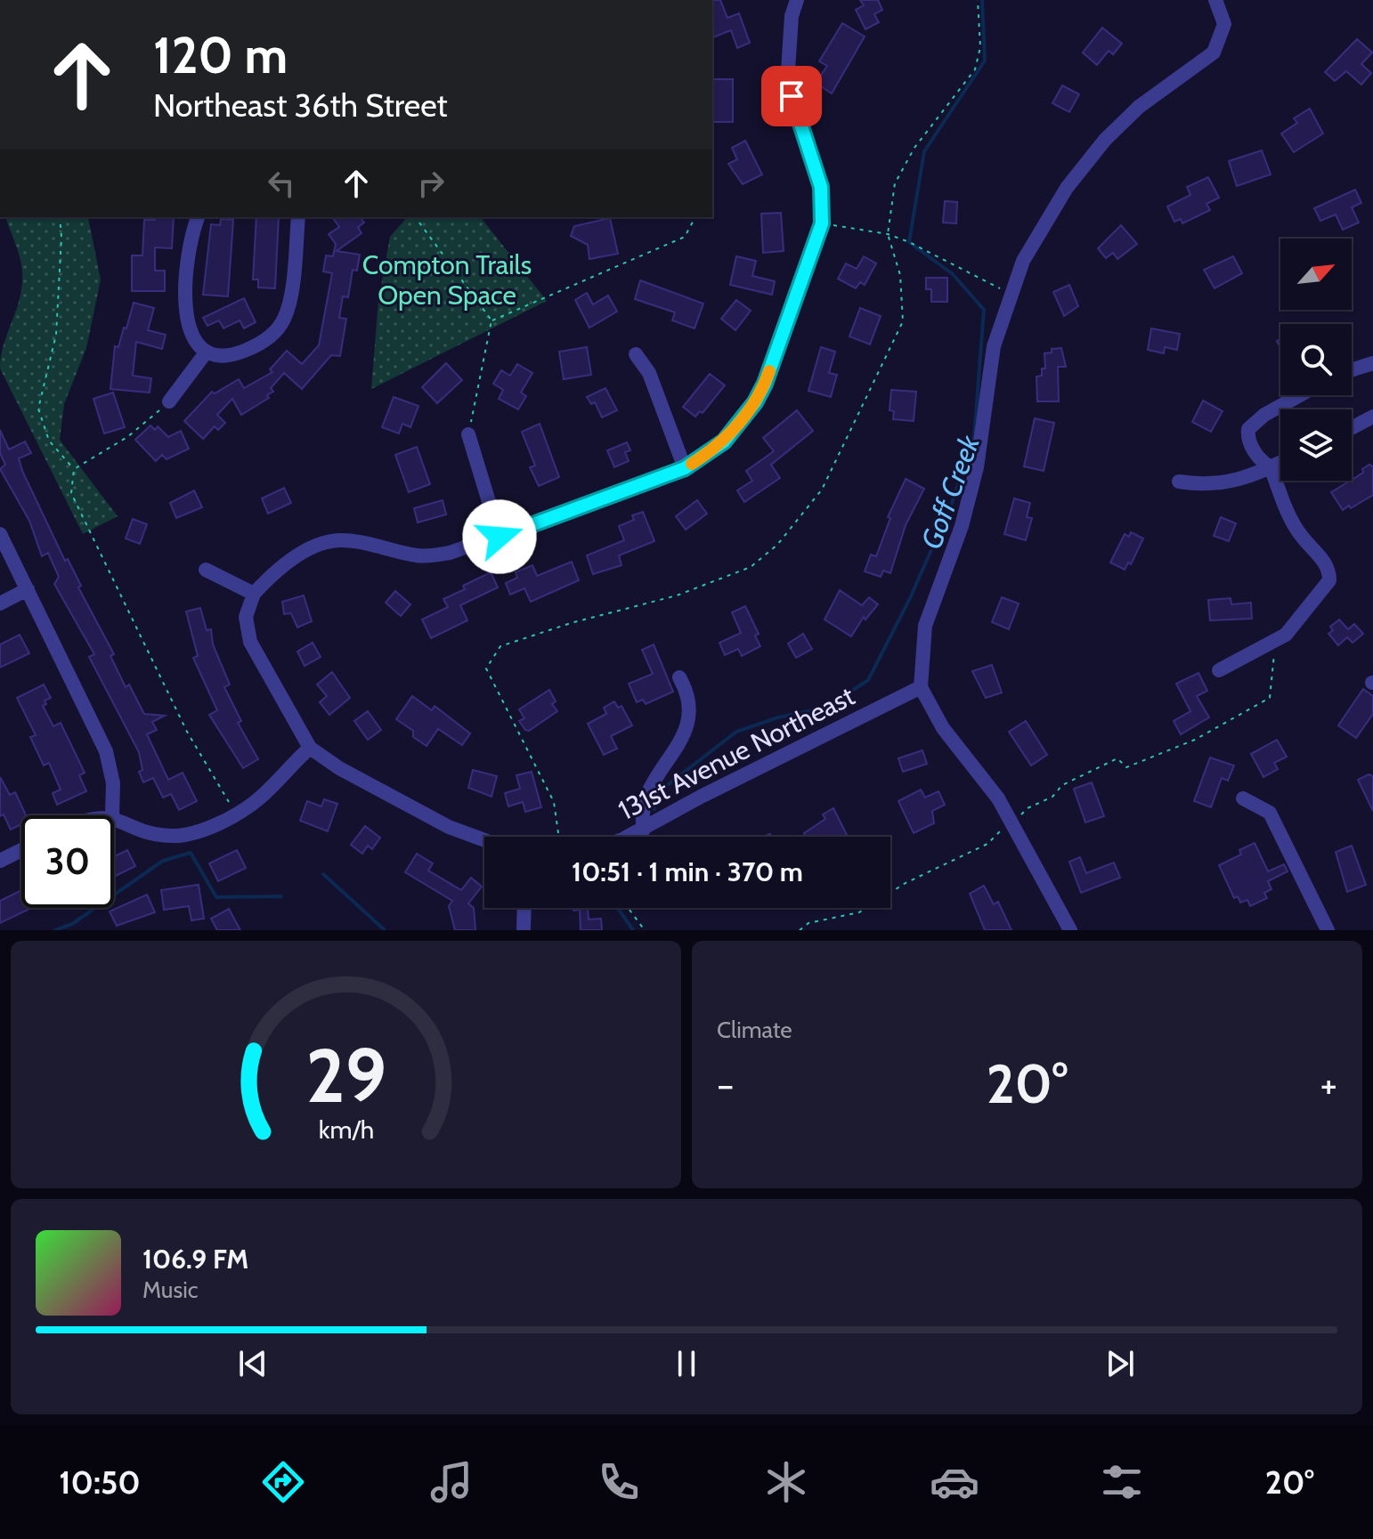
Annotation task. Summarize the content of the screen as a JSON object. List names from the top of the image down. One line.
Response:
{"streets":{"street":["131st Avenue Northeast"]},"water":["Goff Creek"],"parks":["Compton Trails Open Space"],"north":"top right","page":{"turn":["120 m","Northeast 36th Street"],"limit":"30","trip":"10:51 · 1 min · 370 m","tile":"Climate","heat":["−","20°","+"],"song":["106.9 FM","Music"],"tabs":["10:50","20°"],"gauge":["29","km/h"]}}
